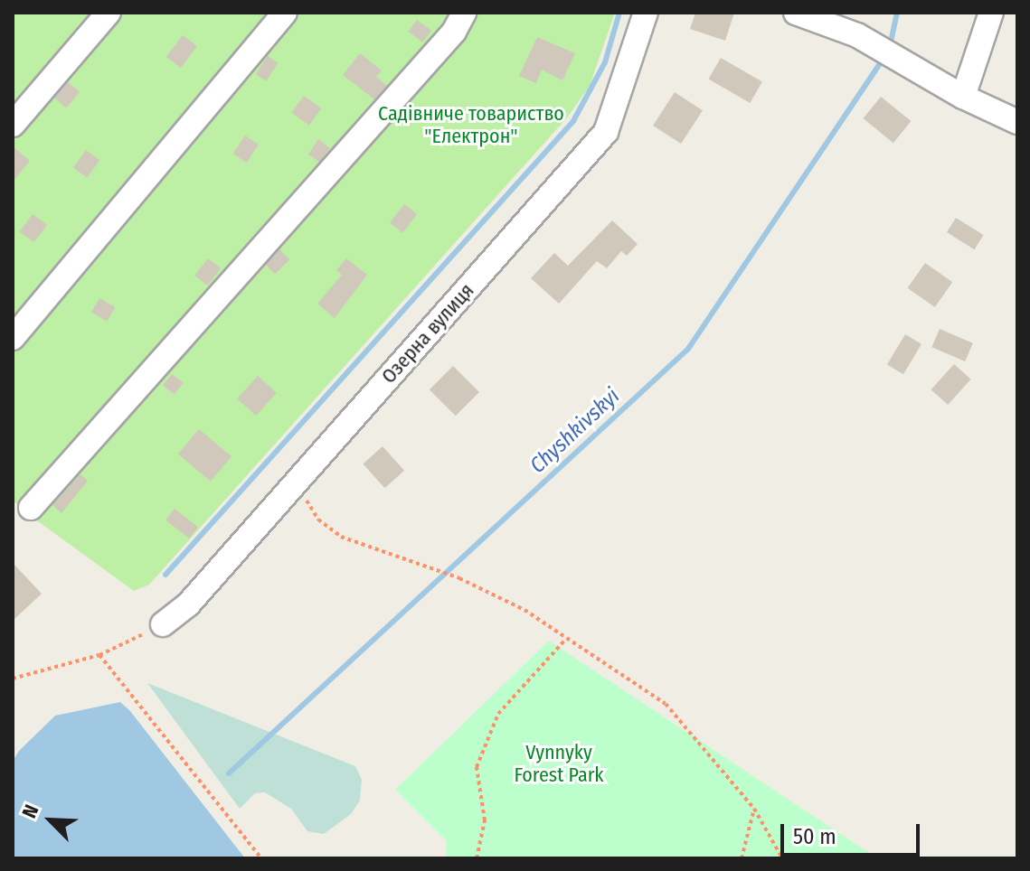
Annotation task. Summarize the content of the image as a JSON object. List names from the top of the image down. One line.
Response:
{"streets":{"street":["Озерна вулиця"]},"water":["Chyshkivskyi"],"parks":["Садівниче товариство \"Електрон\"","Vynnyky Forest Park"],"scale_bar":"50 m","north":"top left"}
